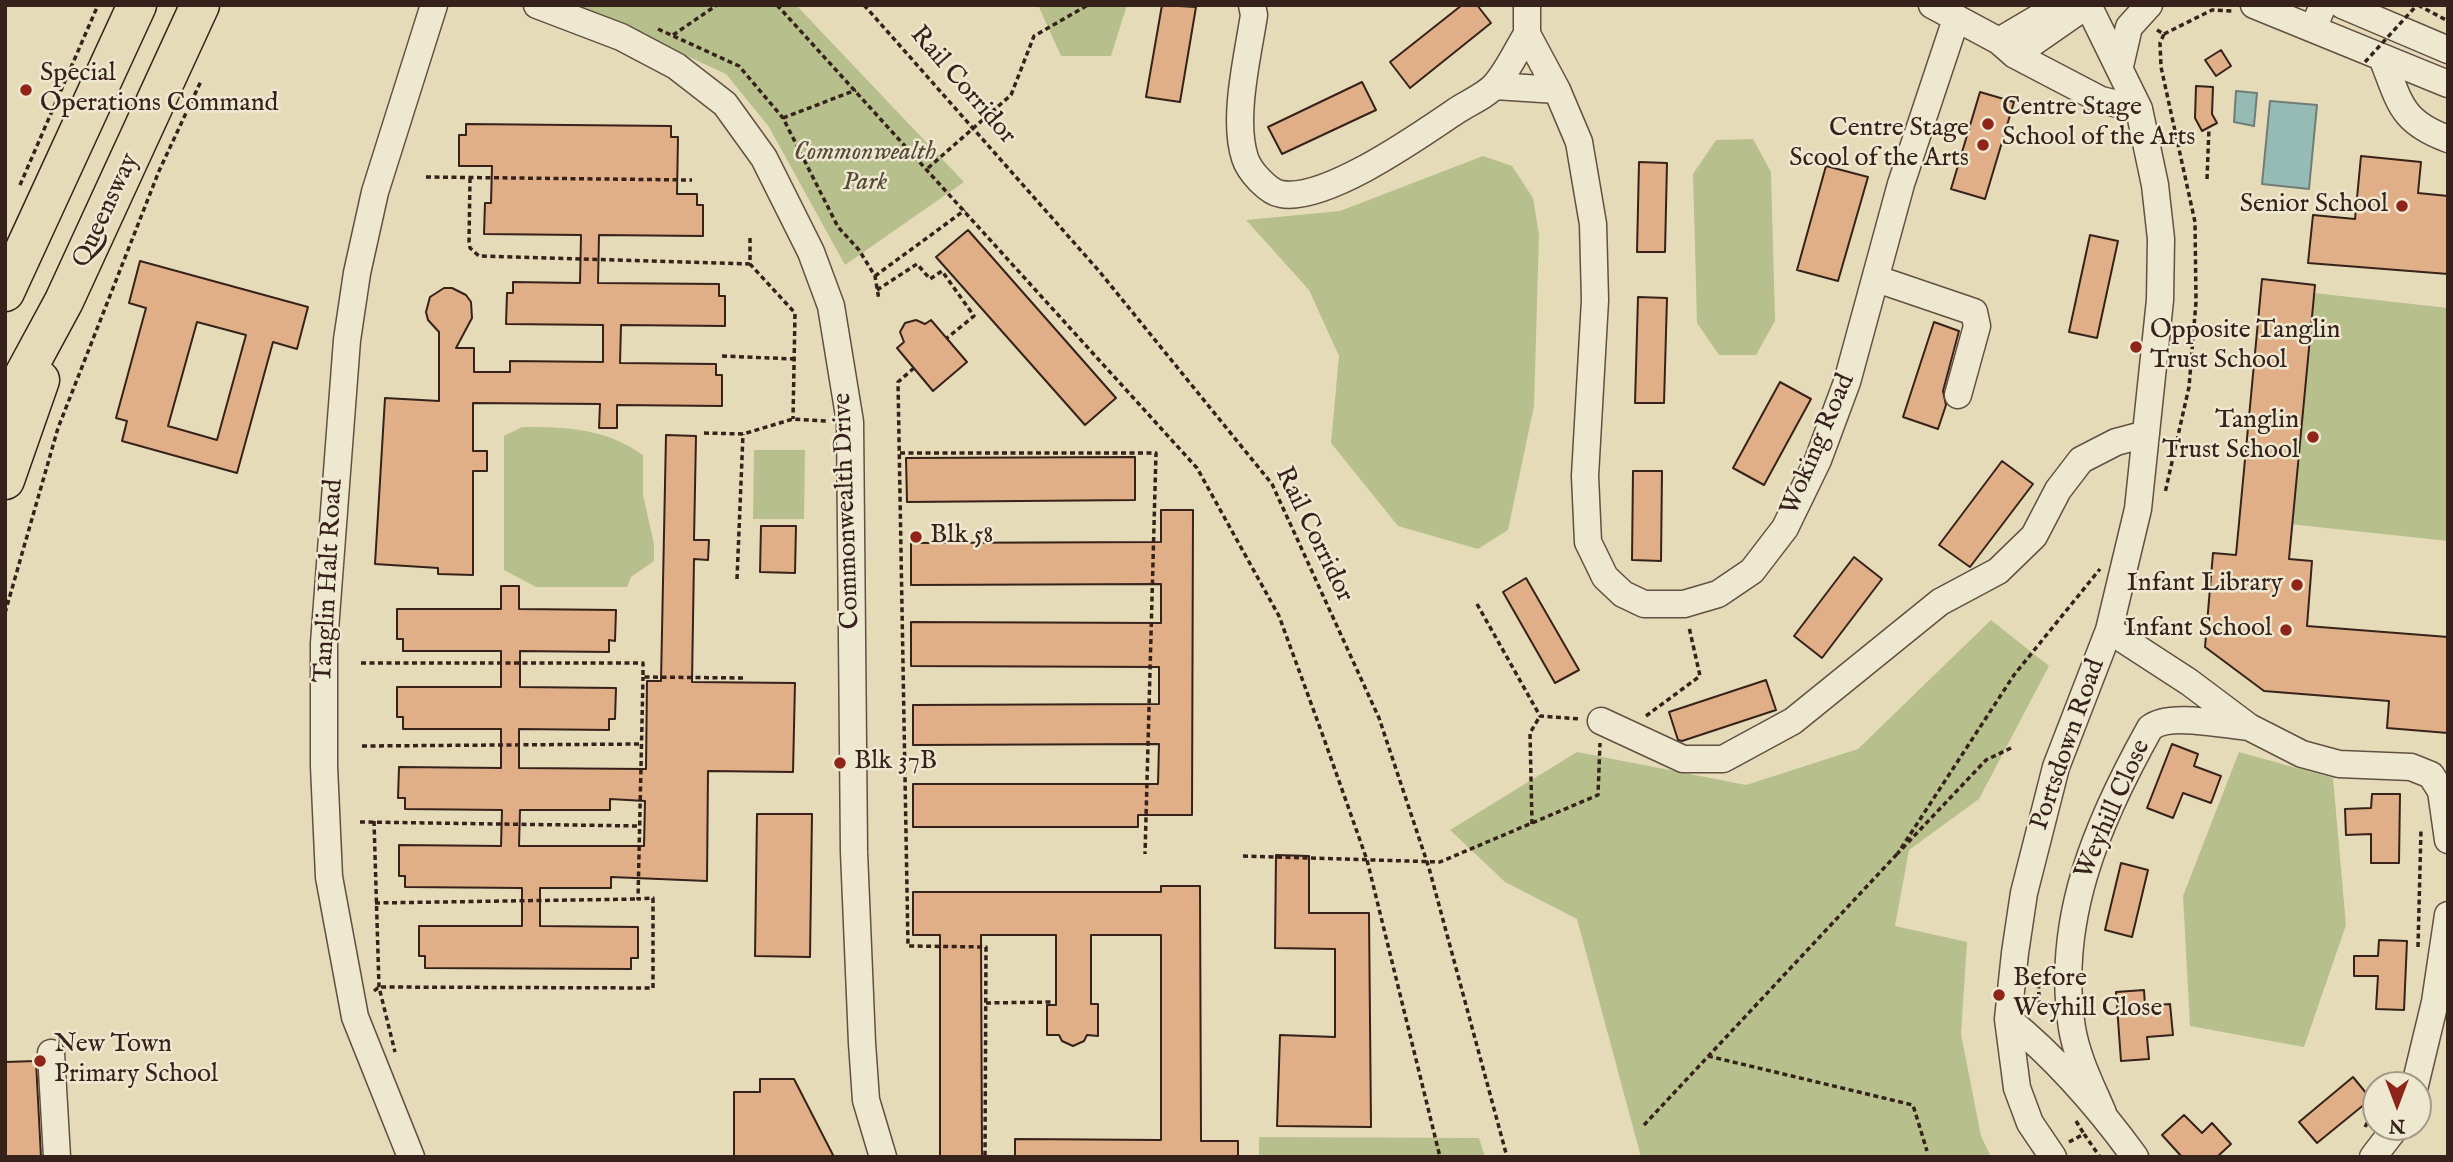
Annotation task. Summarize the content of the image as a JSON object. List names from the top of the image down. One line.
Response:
{"streets":{"highway":["Queensway"],"street":["Woking Road","Commonwealth Drive","Tanglin Halt Road","Portsdown Road","Weyhill Close"],"path":["Rail Corridor"]},"crossings":[["Portsdown Road","Weyhill Close"]],"parks":["Commonwealth Park"],"places":["Special Operations Command","Centre Stage School of the Arts","Centre Stage Scool of the Arts","Senior School","Opposite Tanglin Trust School","Tanglin Trust School","Blk 58","Infant Library","Infant School","Blk 37B","Before Weyhill Close","New Town Primary School"],"north":"bottom"}
